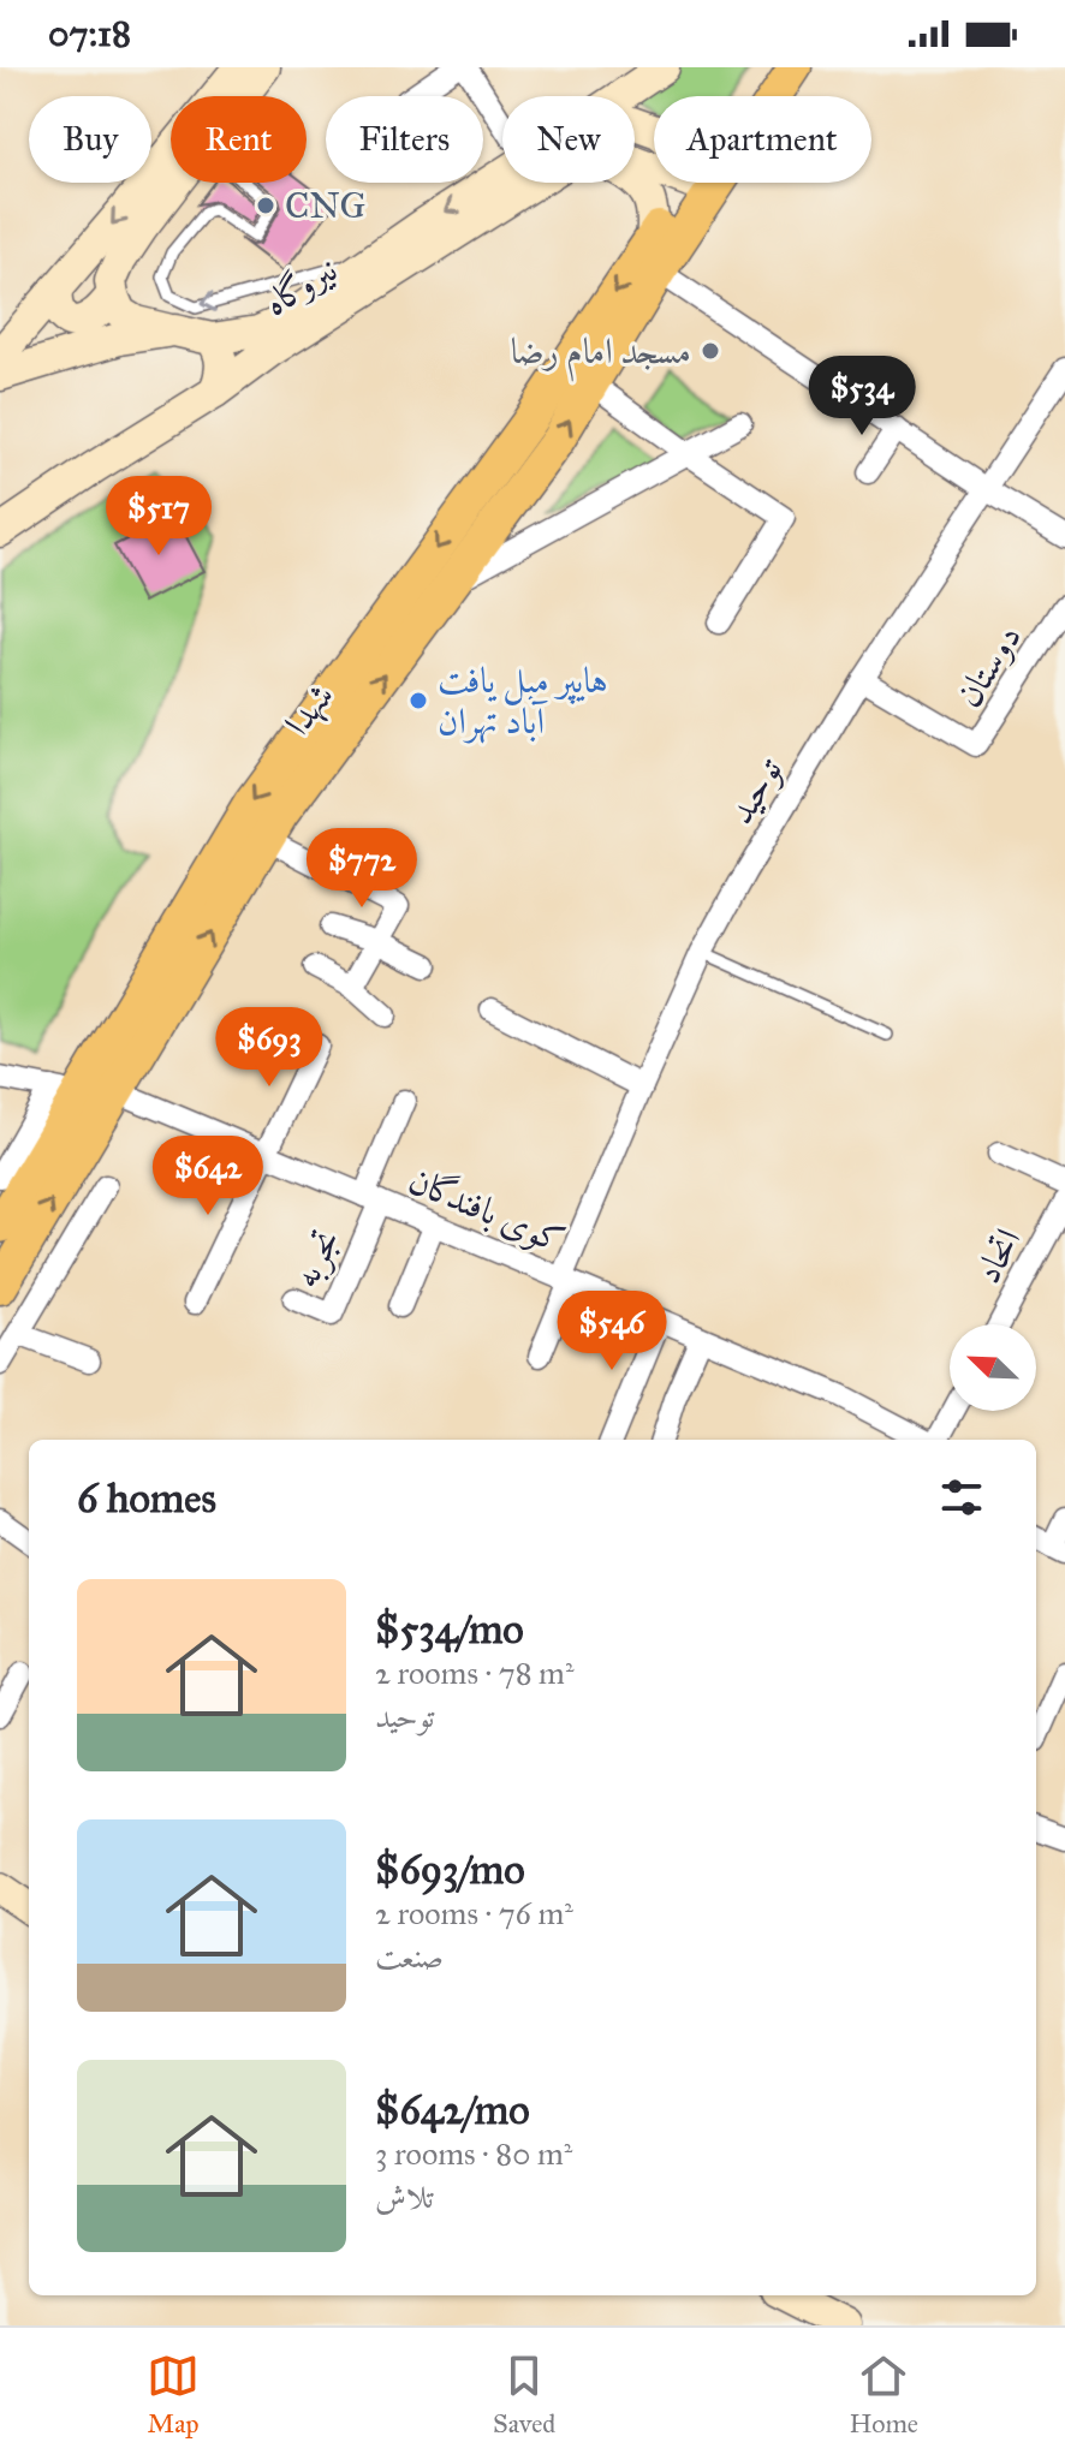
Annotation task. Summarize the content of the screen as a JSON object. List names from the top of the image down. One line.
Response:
{"streets":{"main road":["نیروگاه","شهدا"],"street":["دوستان","توحید","کوی بافندگان","اتحاد","تجربه"]},"crossings":[["نیروگاه","شهدا"],["دوستان","توحید"],["شهدا","کوی بافندگان"],["توحید","کوی بافندگان"],["کوی بافندگان","تجربه"]],"places":["CNG","مسجد امام رضا","هایپر مبل یافت آباد تهران"],"north":"top left","page":{"status":"07:18","chip":["Buy","Rent","Filters","New","Apartment"],"price":["$534","$517","$772","$693","$642","$546"],"heading":"6 homes","list":[{"name":"$534/mo","note":"2 rooms · 78 m² · توحید"},{"name":"$693/mo","note":"2 rooms · 76 m² · صنعت"},{"name":"$642/mo","note":"3 rooms · 80 m² · تلاش"}],"tabs":["Map","Saved","Home"]}}
